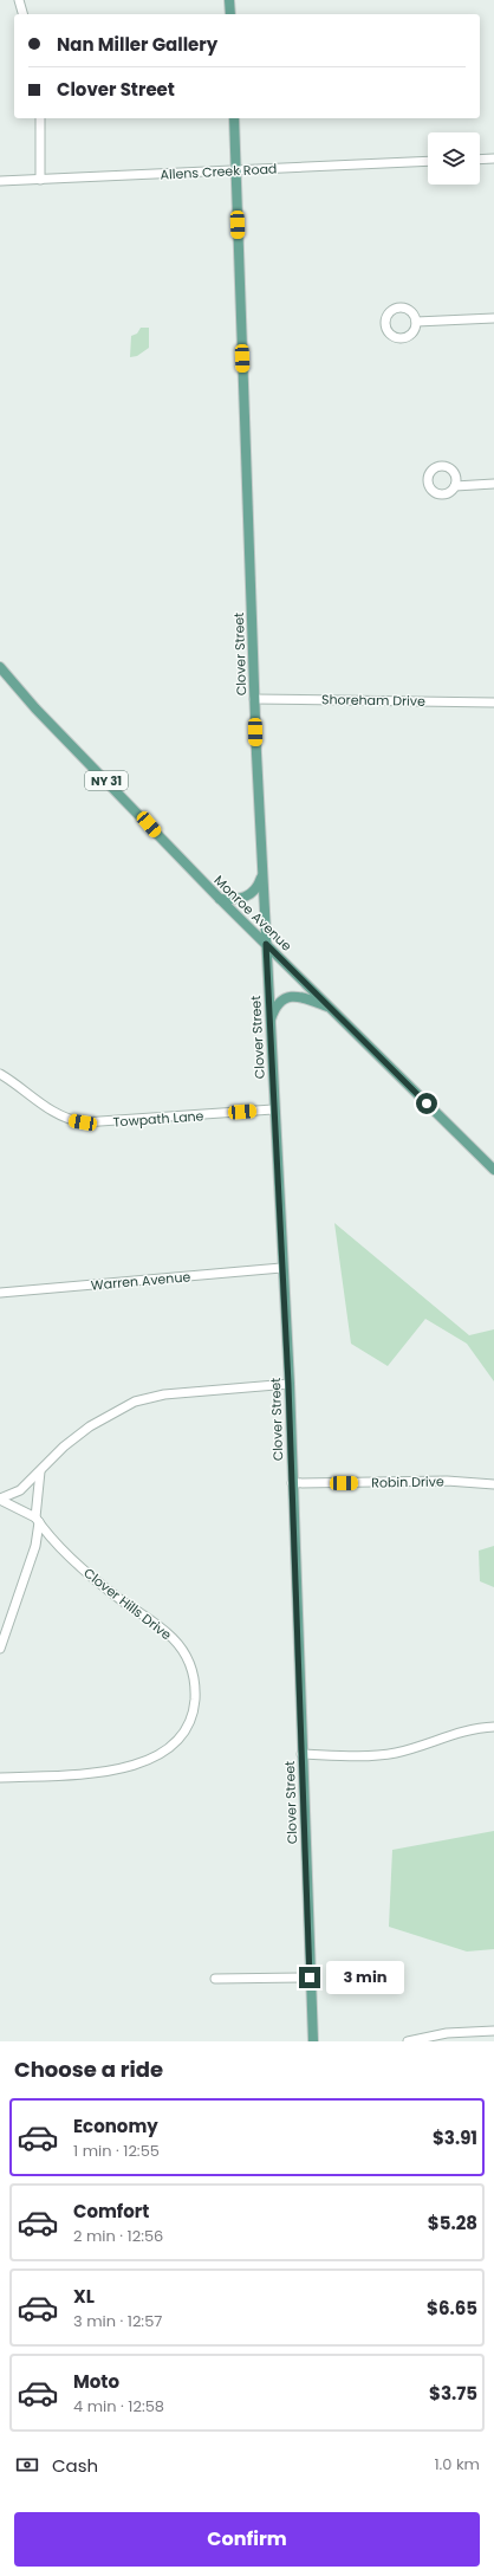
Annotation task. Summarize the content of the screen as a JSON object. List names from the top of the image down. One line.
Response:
{"streets":{"main road":["Clover Street","NY 31","Monroe Avenue"],"street":["Allens Creek Road","Shoreham Drive","Towpath Lane","Warren Avenue","Robin Drive","Clover Hills Drive"]},"crossings":[["Allens Creek Road","Clover Street"],["Clover Street","Shoreham Drive"],["Clover Street","Monroe Avenue"],["Clover Street","Towpath Lane"],["Clover Street","Warren Avenue"],["Clover Street","Robin Drive"],["Clover Street","Clover Hills Drive"]],"page":{"banner":["Nan Miller Gallery","Clover Street"],"bubble":"3 min","heading":"Choose a ride","list":[{"name":"Economy","note":"1 min · 12:55","value":"$3.91"},{"name":"Comfort","note":"2 min · 12:56","value":"$5.28"},{"name":"XL","note":"3 min · 12:57","value":"$6.65"},{"name":"Moto","note":"4 min · 12:58","value":"$3.75"}],"pay":["Cash","1.0 km"],"buttons":"Confirm"}}
